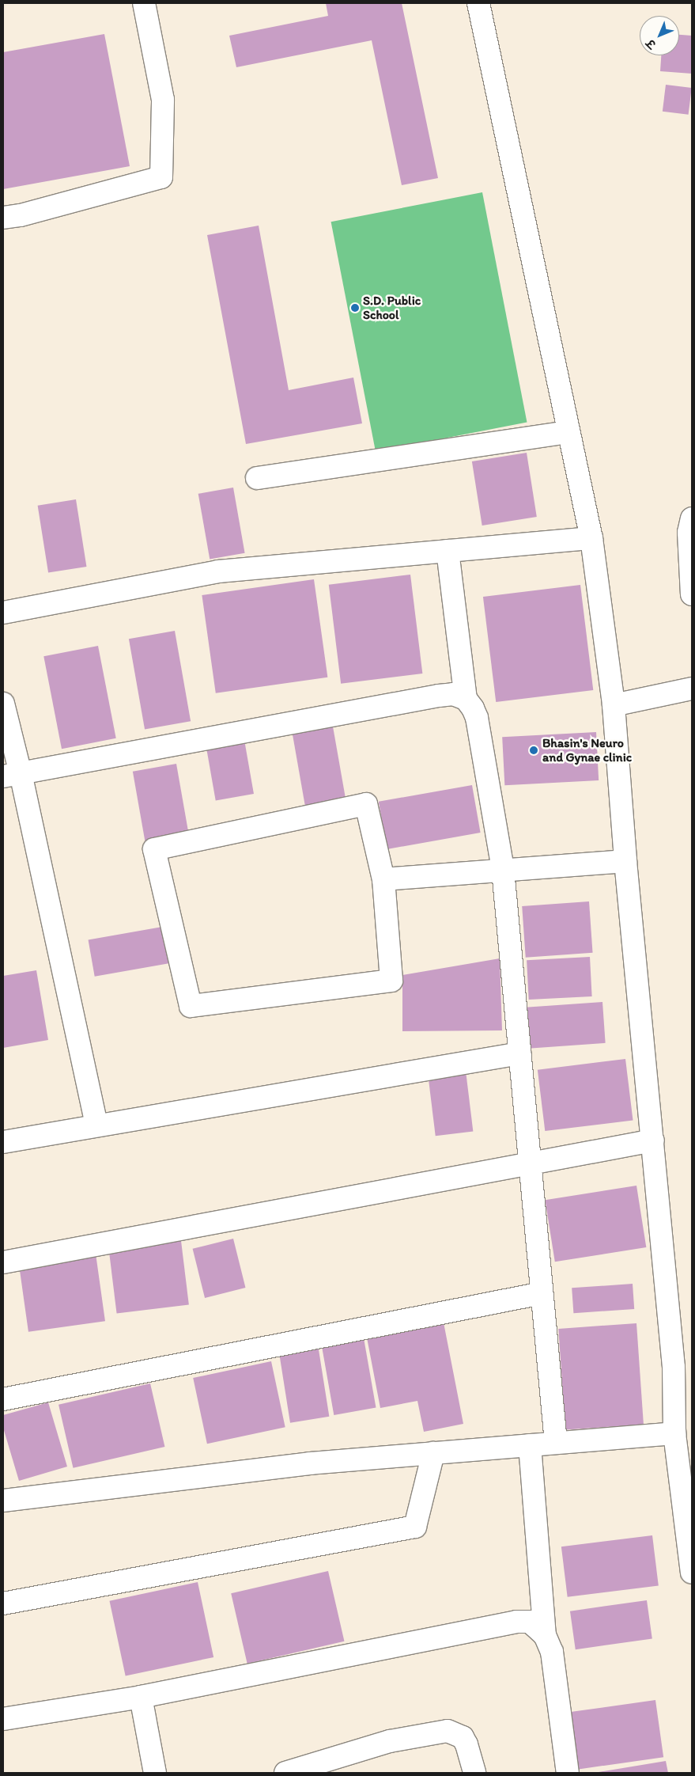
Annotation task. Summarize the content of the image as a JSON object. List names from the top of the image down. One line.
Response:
{"places":["S.D. Public School","Bhasin's Neuro and Gynae clinic"],"north":"bottom left"}
